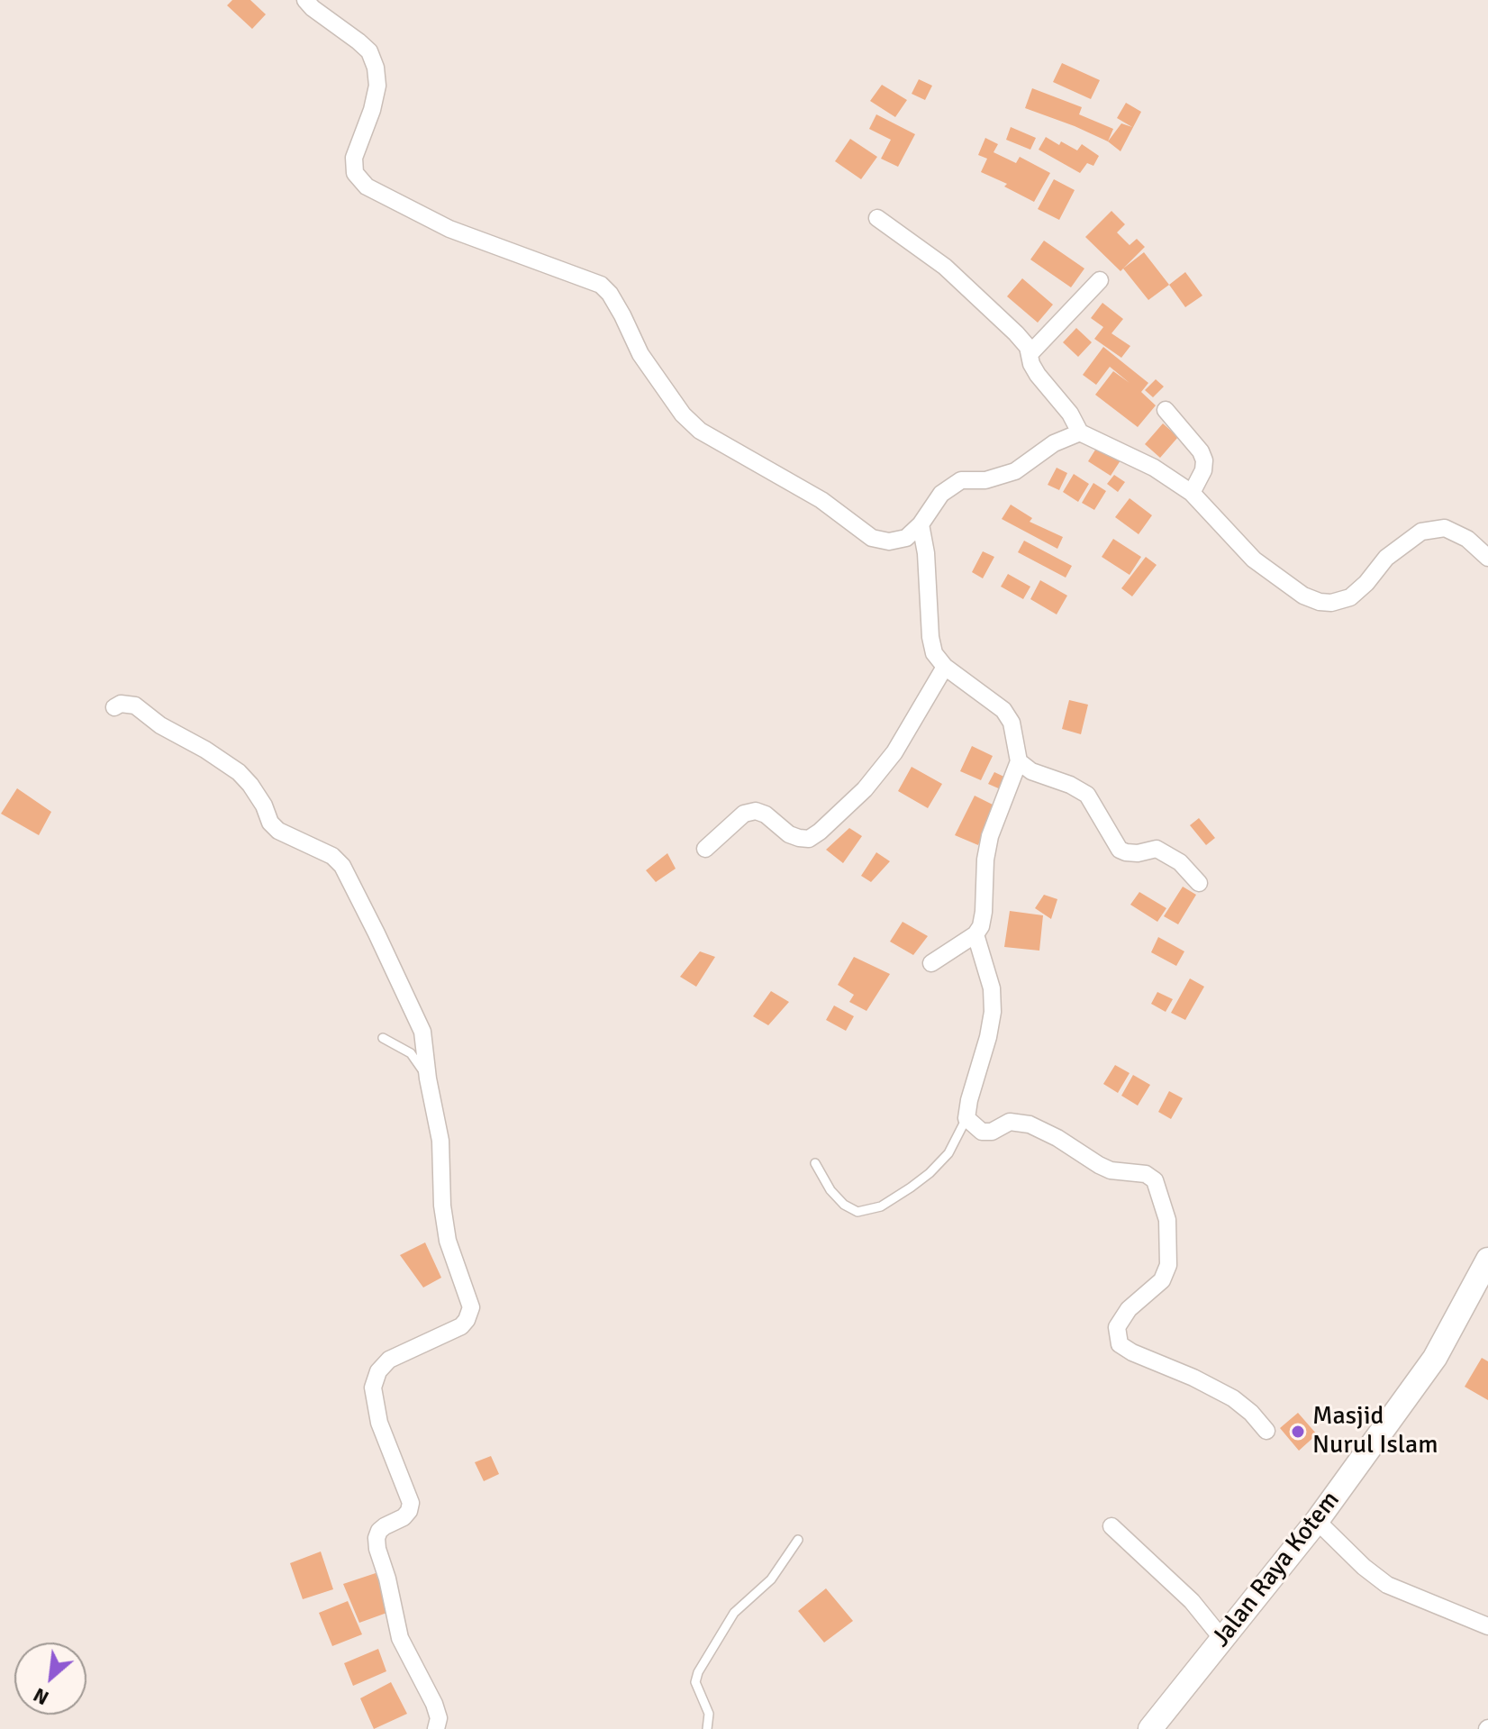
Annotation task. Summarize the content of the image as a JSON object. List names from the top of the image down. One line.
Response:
{"streets":{"street":["Jalan Raya Kotem"]},"places":["Masjid Nurul Islam"],"north":"bottom left"}
